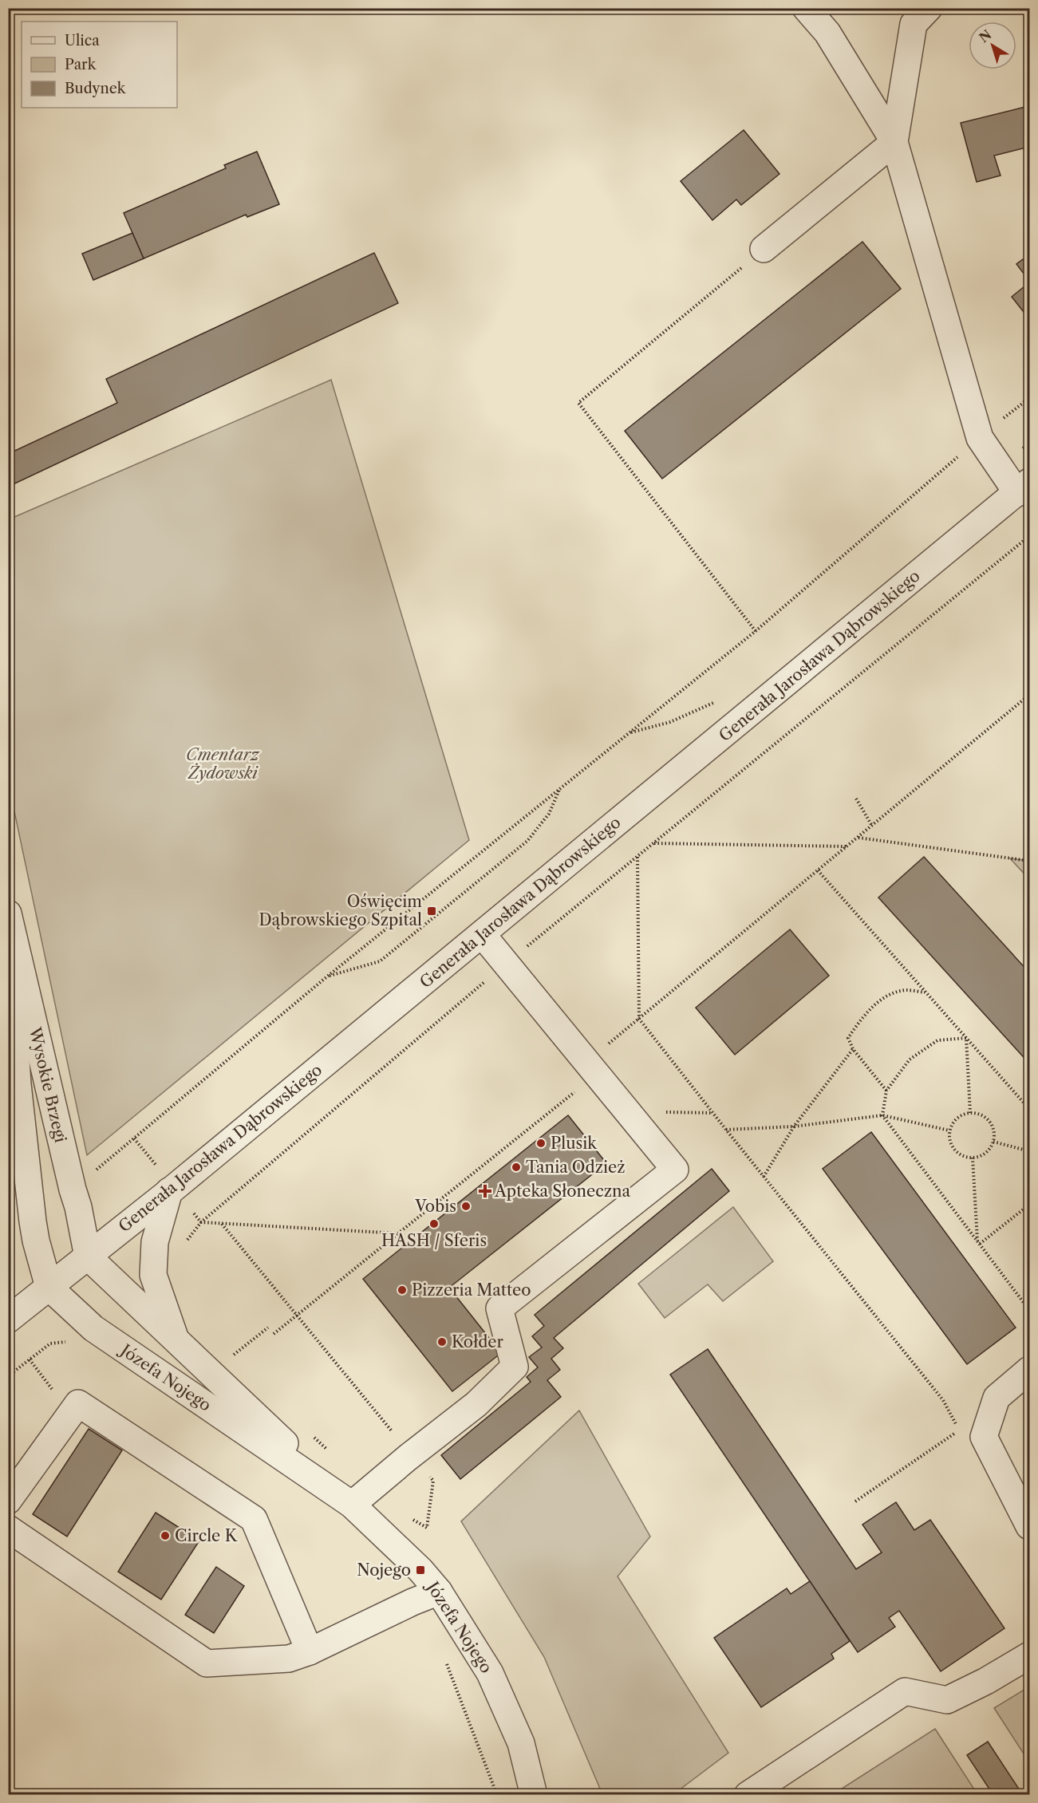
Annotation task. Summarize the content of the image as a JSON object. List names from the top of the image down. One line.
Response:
{"streets":{"street":["Generała Jarosława Dąbrowskiego","Wysokie Brzegi","Józefa Nojego"]},"crossings":[["Generała Jarosława Dąbrowskiego","Wysokie Brzegi"],["Generała Jarosława Dąbrowskiego","Józefa Nojego"],["Wysokie Brzegi","Józefa Nojego"]],"parks":["Cmentarz Żydowski"],"places":{"transit":["Oświęcim Dąbrowskiego Szpital","Nojego"],"other":["Plusik","Tania Odzież","Vobis","HASH / Sferis","Pizzeria Matteo","Kołder","Circle K"],"health":["Apteka Słoneczna"]},"legend":["Ulica","Park","Budynek"],"north":"top left"}
